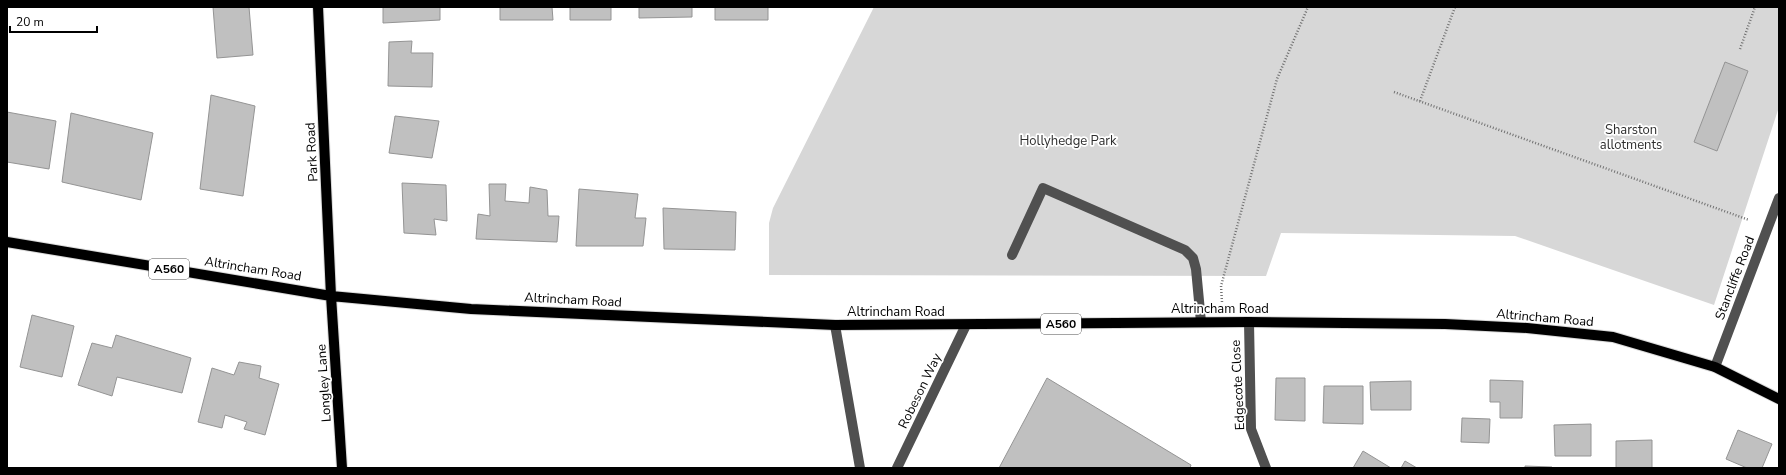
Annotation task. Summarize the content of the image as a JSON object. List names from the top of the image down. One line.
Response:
{"streets":{"main road":["Park Road","A560","Altrincham Road","Longley Lane"],"street":["Stancliffe Road","Edgecote Close","Robeson Way"]},"crossings":[["Park Road","Altrincham Road"],["Park Road","Longley Lane"],["Altrincham Road","Stancliffe Road"],["Altrincham Road","Longley Lane"],["Altrincham Road","Edgecote Close"],["Altrincham Road","Robeson Way"]],"parks":["Sharston allotments","Hollyhedge Park"],"scale_bar":"20 m"}
